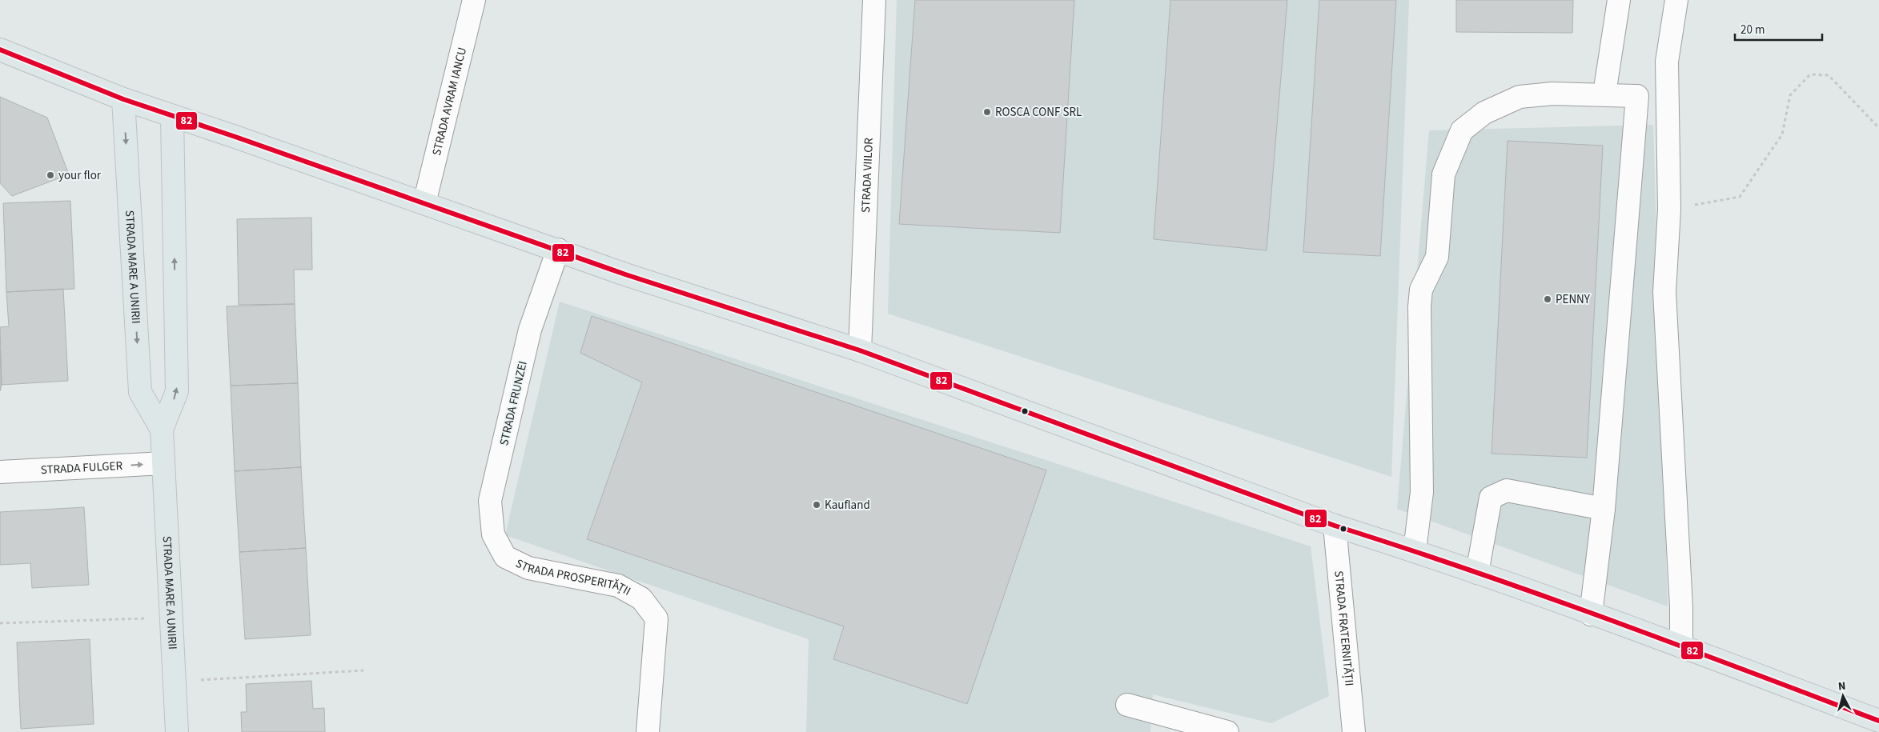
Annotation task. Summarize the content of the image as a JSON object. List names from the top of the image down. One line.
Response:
{"streets":{"main road":["STRADA MARE A UNIRII"],"street":["STRADA AVRAM IANCU","STRADA VIILOR","STRADA FRUNZEI","STRADA FULGER","STRADA PROSPERITĂȚII","STRADA FRATERNITĂȚII"]},"crossings":[["STRADA MARE A UNIRII","STRADA FULGER"],["STRADA FRUNZEI","STRADA PROSPERITĂȚII"]],"one_way":["STRADA FULGER"],"places":["ROSCA CONF SRL","your flor","PENNY","Kaufland"],"lines":["transit line 82"],"scale_bar":"20 m","north":"top"}
